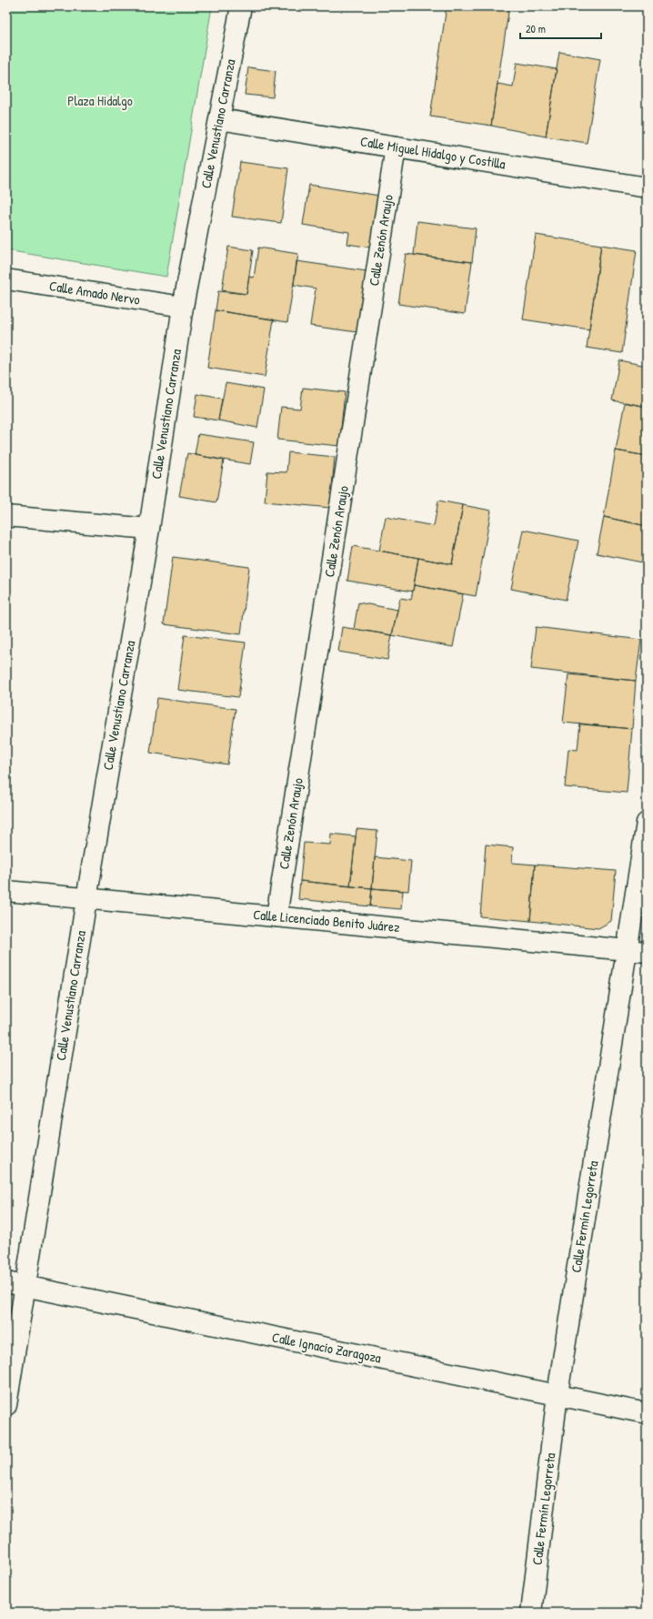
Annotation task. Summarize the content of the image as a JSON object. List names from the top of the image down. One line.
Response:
{"streets":{"street":["Calle Venustiano Carranza","Calle Miguel Hidalgo y Costilla","Calle Zenón Araujo","Calle Amado Nervo","Calle Licenciado Benito Juárez","Calle Fermín Legorreta","Calle Ignacio Zaragoza"]},"crossings":[["Calle Venustiano Carranza","Calle Miguel Hidalgo y Costilla"],["Calle Venustiano Carranza","Calle Amado Nervo"],["Calle Venustiano Carranza","Calle Licenciado Benito Juárez"],["Calle Venustiano Carranza","Calle Ignacio Zaragoza"],["Calle Miguel Hidalgo y Costilla","Calle Zenón Araujo"],["Calle Zenón Araujo","Calle Licenciado Benito Juárez"],["Calle Licenciado Benito Juárez","Calle Fermín Legorreta"],["Calle Fermín Legorreta","Calle Ignacio Zaragoza"]],"parks":["Plaza Hidalgo"],"scale_bar":"20 m"}
